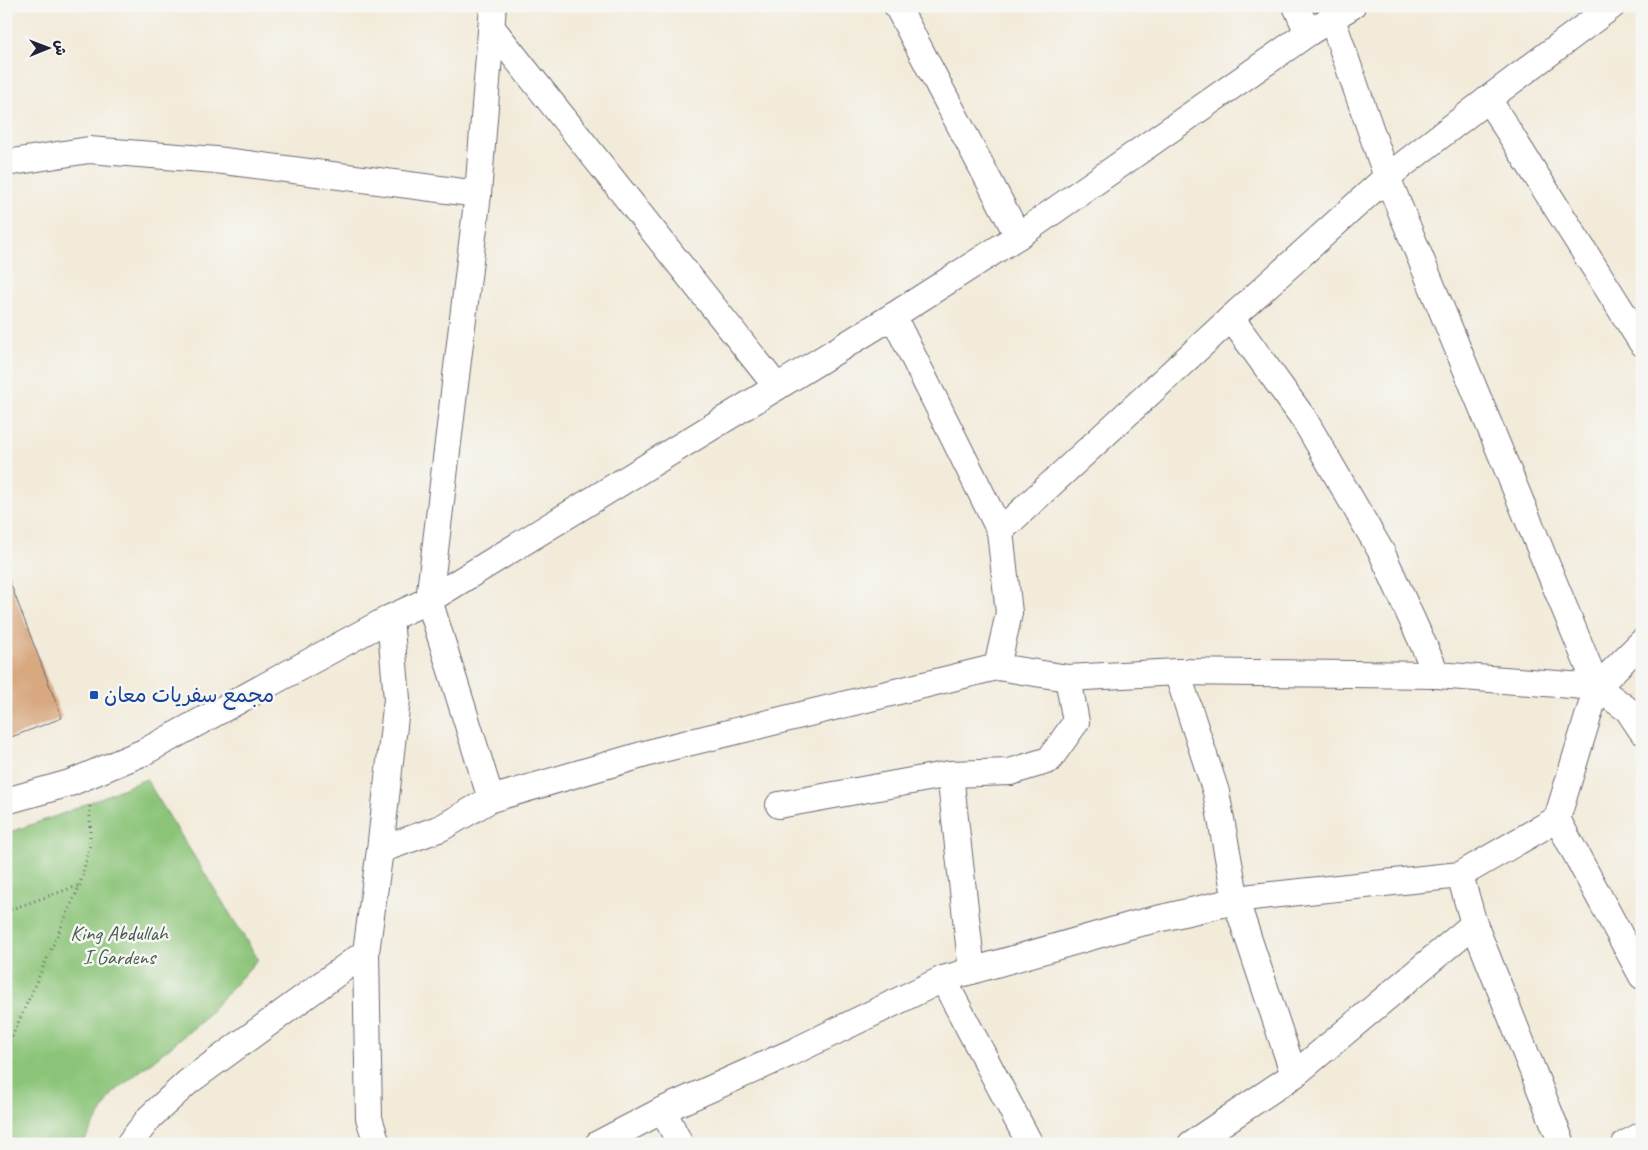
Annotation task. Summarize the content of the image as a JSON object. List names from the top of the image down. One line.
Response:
{"parks":["King Abdullah I Gardens"],"places":{"transit":["مجمع سفريات معان"]},"north":"right"}
